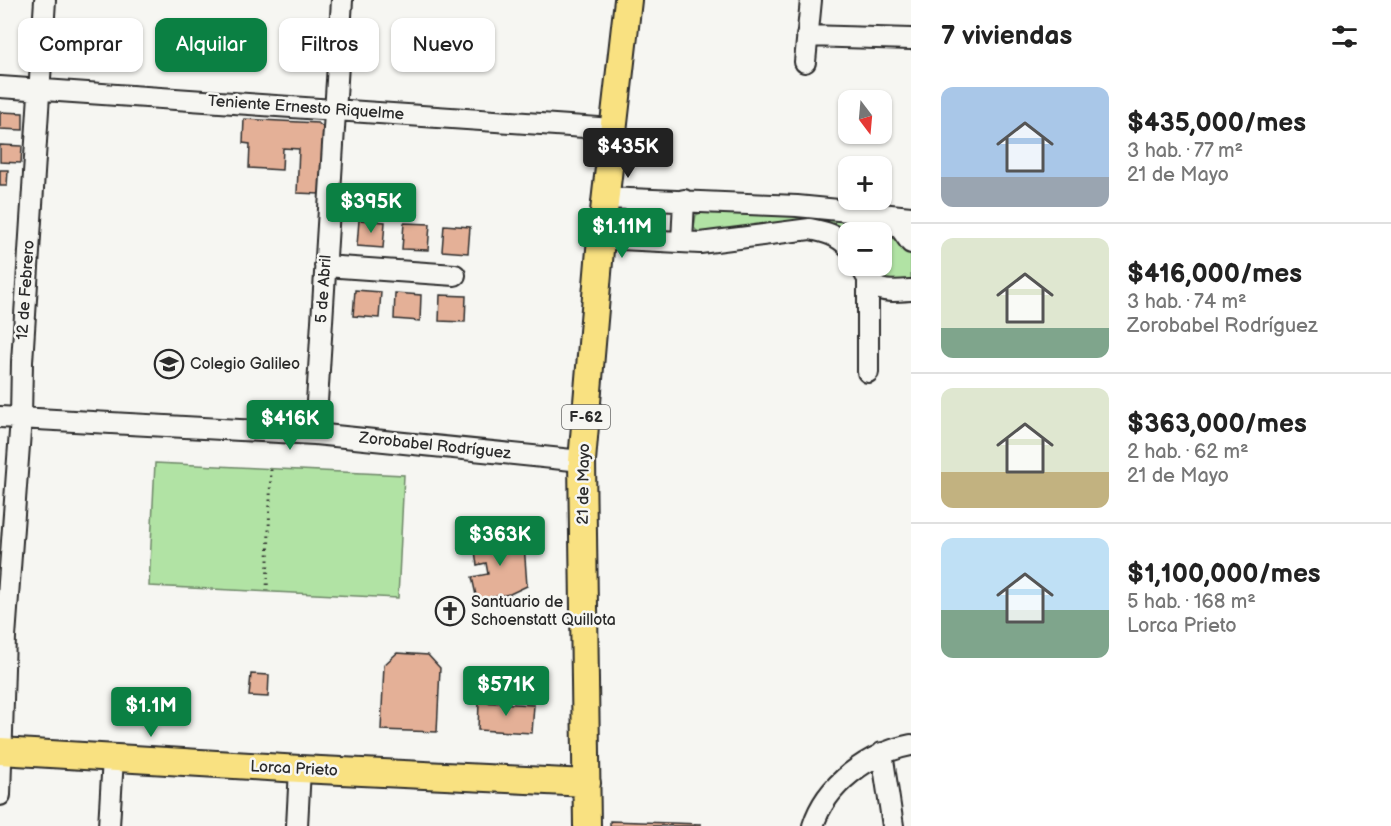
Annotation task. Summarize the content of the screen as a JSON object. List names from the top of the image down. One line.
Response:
{"streets":{"main road":["F-62","21 de Mayo","Lorca Prieto"],"street":["Teniente Ernesto Riquelme","5 de Abril","12 de Febrero","Zorobabel Rodríguez"]},"crossings":[["Teniente Ernesto Riquelme","5 de Abril"],["Teniente Ernesto Riquelme","12 de Febrero"],["Teniente Ernesto Riquelme","21 de Mayo"],["5 de Abril","Zorobabel Rodríguez"],["12 de Febrero","Zorobabel Rodríguez"],["12 de Febrero","Lorca Prieto"],["Zorobabel Rodríguez","21 de Mayo"],["21 de Mayo","Lorca Prieto"]],"places":{"school or university":["Colegio Galileo"],"church":["Santuario de Schoenstatt Quillota"]},"north":"bottom","page":{"heading":"7 viviendas","chip":["Comprar","Alquilar","Filtros","Nuevo"],"list":[{"name":"$435,000/mes","note":"3 hab. · 77 m² · 21 de Mayo"},{"name":"$416,000/mes","note":"3 hab. · 74 m² · Zorobabel Rodríguez"},{"name":"$363,000/mes","note":"2 hab. · 62 m² · 21 de Mayo"},{"name":"$1,100,000/mes","note":"5 hab. · 168 m² · Lorca Prieto"}],"map_buttons":["+","−"],"price":["$435K","$395K","$1.11M","$416K","$363K","$571K","$1.1M"]}}
